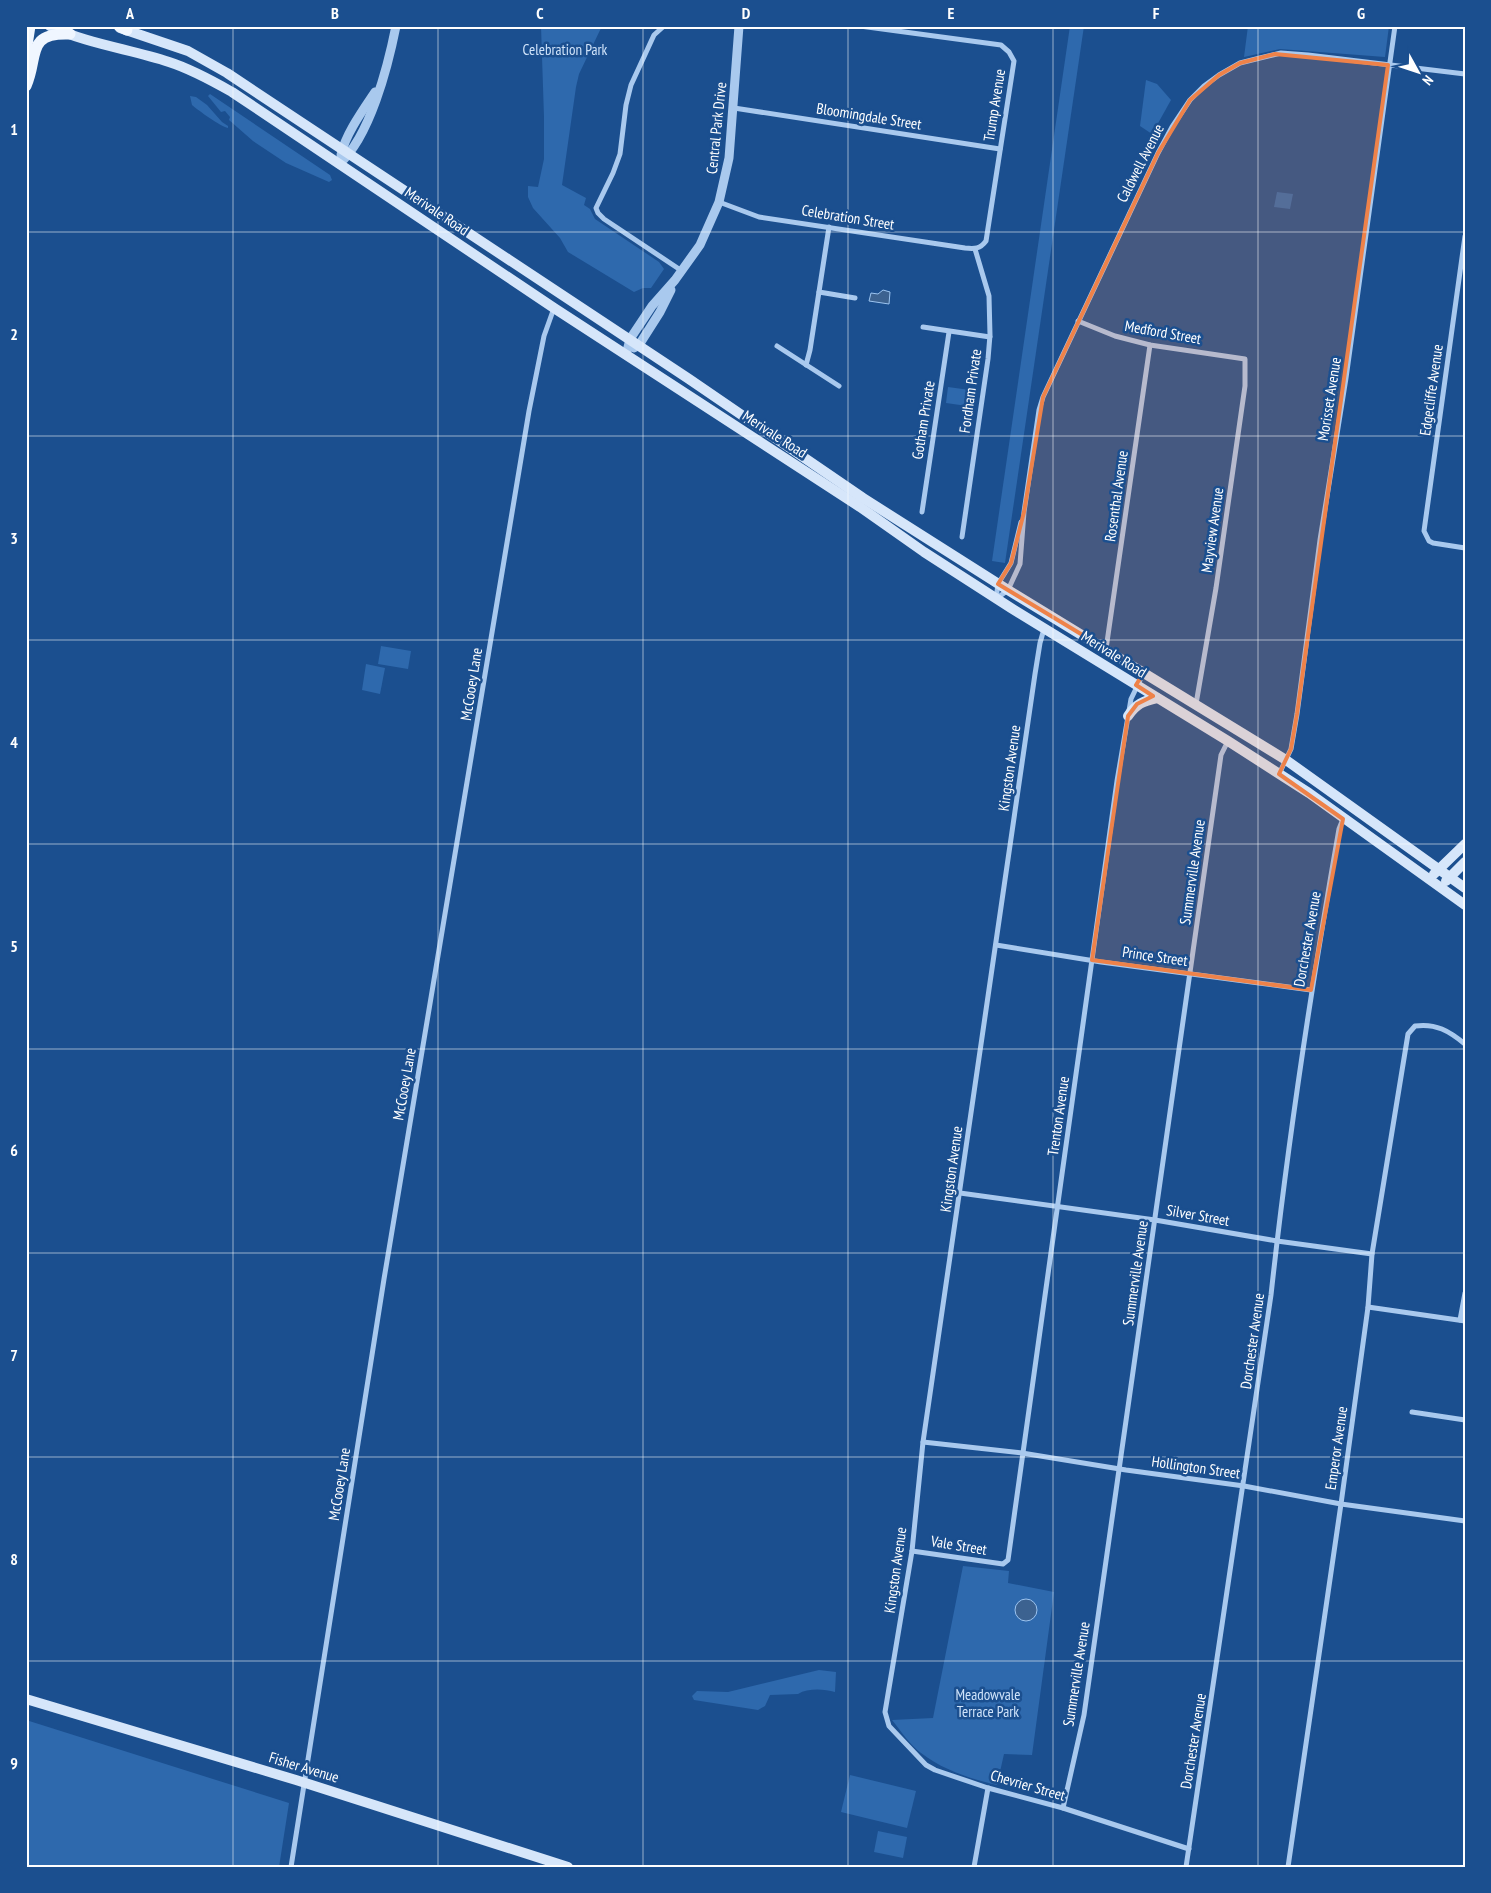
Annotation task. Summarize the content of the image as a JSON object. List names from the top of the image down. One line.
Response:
{"streets":{"main road":["Merivale Road","Fisher Avenue"],"street":["Trump Avenue","Bloomingdale Street","Central Park Drive","Caldwell Avenue","Celebration Street","Medford Street","Edgecliffe Avenue","Fordham Private","Morisset Avenue","Gotham Private","Rosenthal Avenue","Mayview Avenue","McCooey Lane","Kingston Avenue","Summerville Avenue","Dorchester Avenue","Prince Street","Trenton Avenue","Silver Street","Emperor Avenue","Hollington Street","Vale Street","Chevrier Street"]},"crossings":[["Trump Avenue","Bloomingdale Street"],["Trump Avenue","Celebration Street"],["Trump Avenue","Fordham Private"],["Bloomingdale Street","Central Park Drive"],["Central Park Drive","Merivale Road"],["Central Park Drive","Celebration Street"],["Caldwell Avenue","Merivale Road"],["Caldwell Avenue","Medford Street"],["Caldwell Avenue","Morisset Avenue"],["Merivale Road","Morisset Avenue"],["Merivale Road","Rosenthal Avenue"],["Merivale Road","Mayview Avenue"],["Merivale Road","McCooey Lane"],["Merivale Road","Kingston Avenue"],["Merivale Road","Summerville Avenue"],["Merivale Road","Dorchester Avenue"],["Merivale Road","Trenton Avenue"],["Celebration Street","Fordham Private"],["Medford Street","Rosenthal Avenue"],["Medford Street","Mayview Avenue"],["McCooey Lane","Fisher Avenue"],["Kingston Avenue","Prince Street"],["Kingston Avenue","Silver Street"],["Kingston Avenue","Hollington Street"],["Kingston Avenue","Vale Street"],["Kingston Avenue","Chevrier Street"],["Summerville Avenue","Prince Street"],["Summerville Avenue","Silver Street"],["Summerville Avenue","Hollington Street"],["Summerville Avenue","Chevrier Street"],["Dorchester Avenue","Prince Street"],["Dorchester Avenue","Silver Street"],["Dorchester Avenue","Hollington Street"],["Dorchester Avenue","Chevrier Street"],["Prince Street","Trenton Avenue"],["Trenton Avenue","Silver Street"],["Trenton Avenue","Hollington Street"],["Trenton Avenue","Vale Street"],["Silver Street","Emperor Avenue"],["Emperor Avenue","Hollington Street"]],"parks":["Celebration Park","Meadowvale Terrace Park"],"north":"bottom right","grid":{"columns":["A","B","C","D","E","F","G"],"rows":["1","2","3","4","5","6","7","8","9"]}}
